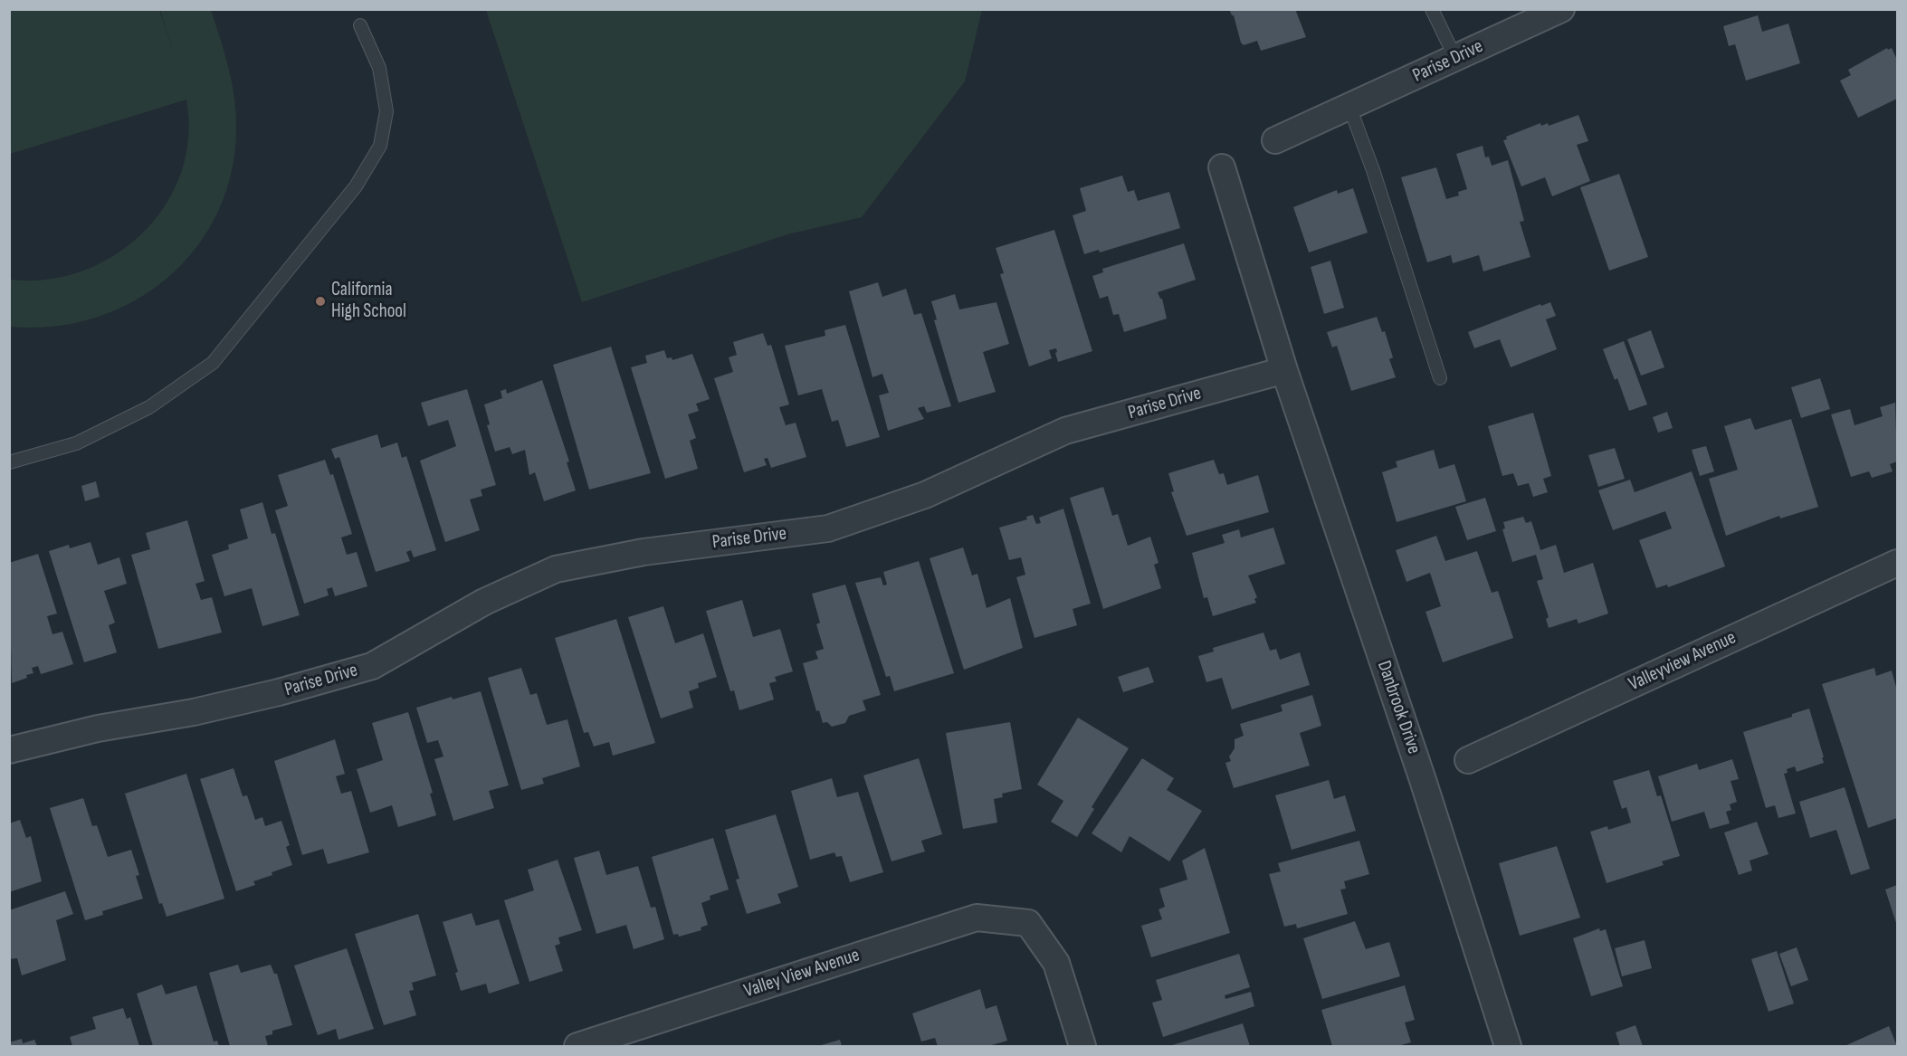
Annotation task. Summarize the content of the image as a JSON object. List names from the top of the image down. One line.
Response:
{"streets":{"street":["Parise Drive","Valleyview Avenue","Danbrook Drive","Valley View Avenue"]},"crossings":[["Parise Drive","Danbrook Drive"]],"places":["California High School"]}
